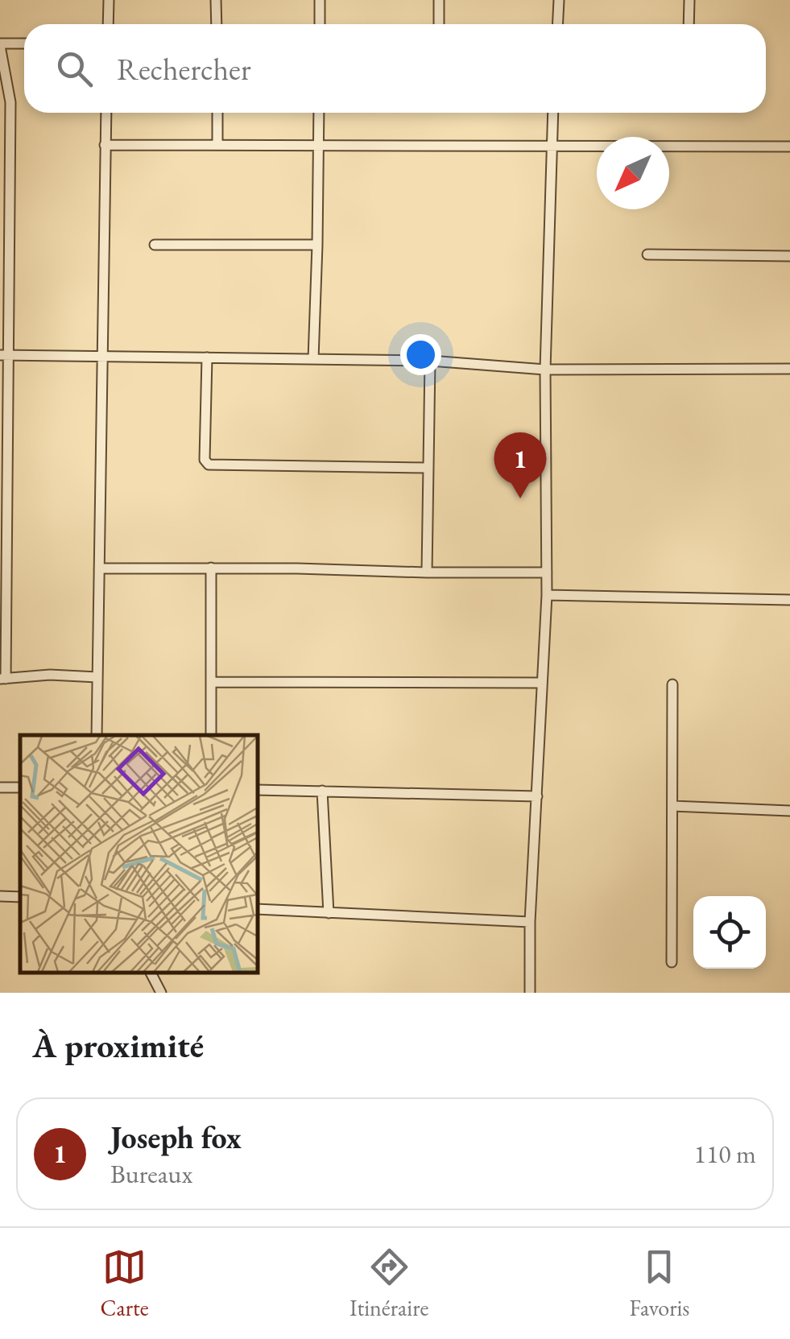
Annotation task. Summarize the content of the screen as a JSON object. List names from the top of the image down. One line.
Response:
{"north":"bottom left","page":{"search":"Rechercher","pins":"1","heading":"À proximité","list":[{"mark":"1","name":"Joseph fox","note":"Bureaux","value":"110 m"}],"nav":["Carte","Itinéraire","Favoris"]}}
